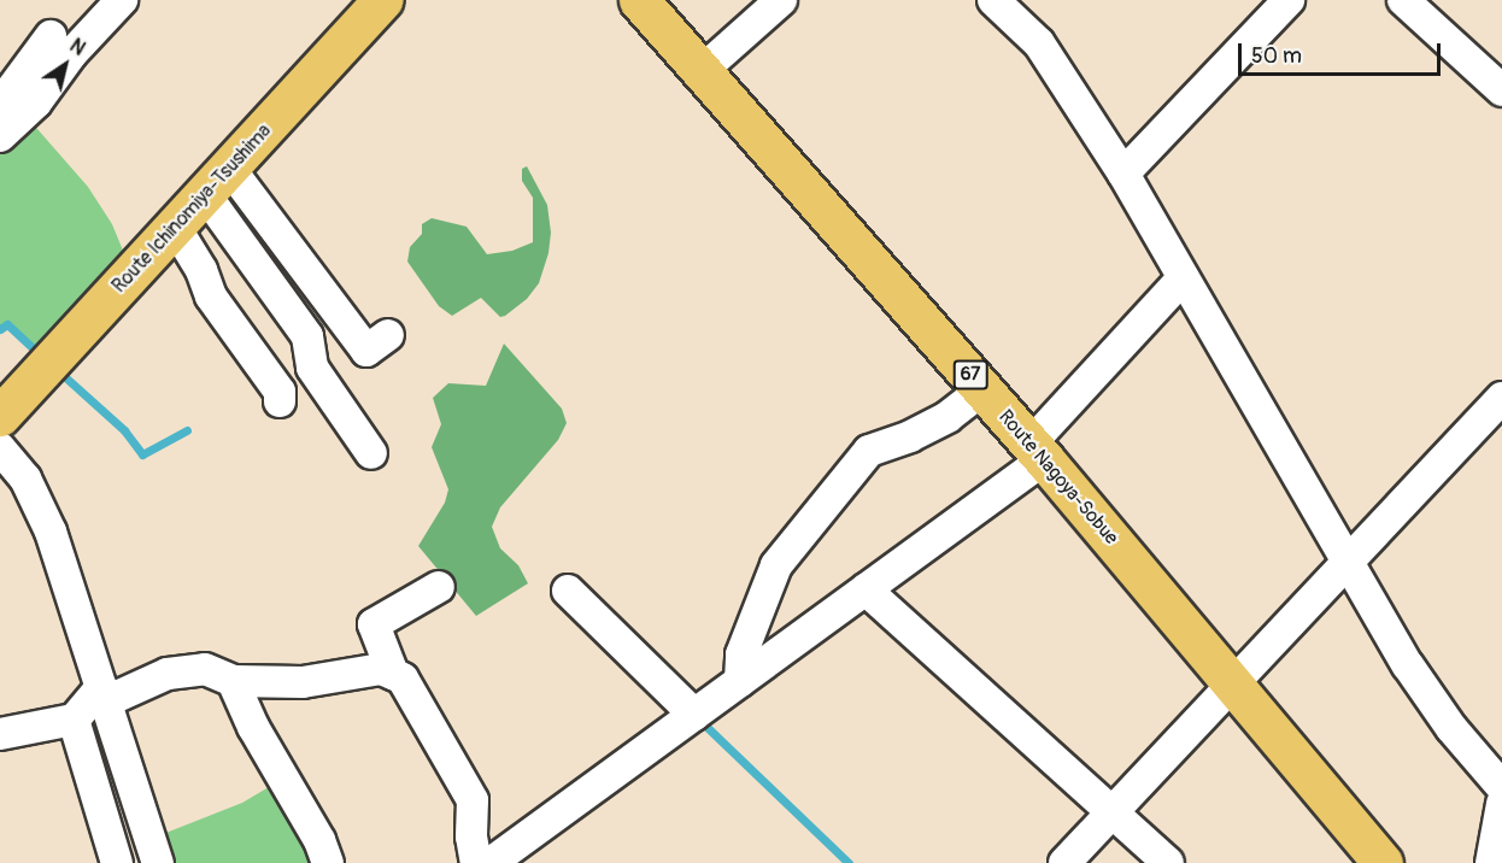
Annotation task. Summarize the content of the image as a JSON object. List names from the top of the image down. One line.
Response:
{"streets":{"main road":["Route Ichinomiya-Tsushima","67","Route Nagoya-Sobue"]},"scale_bar":"50 m","north":"top right"}
